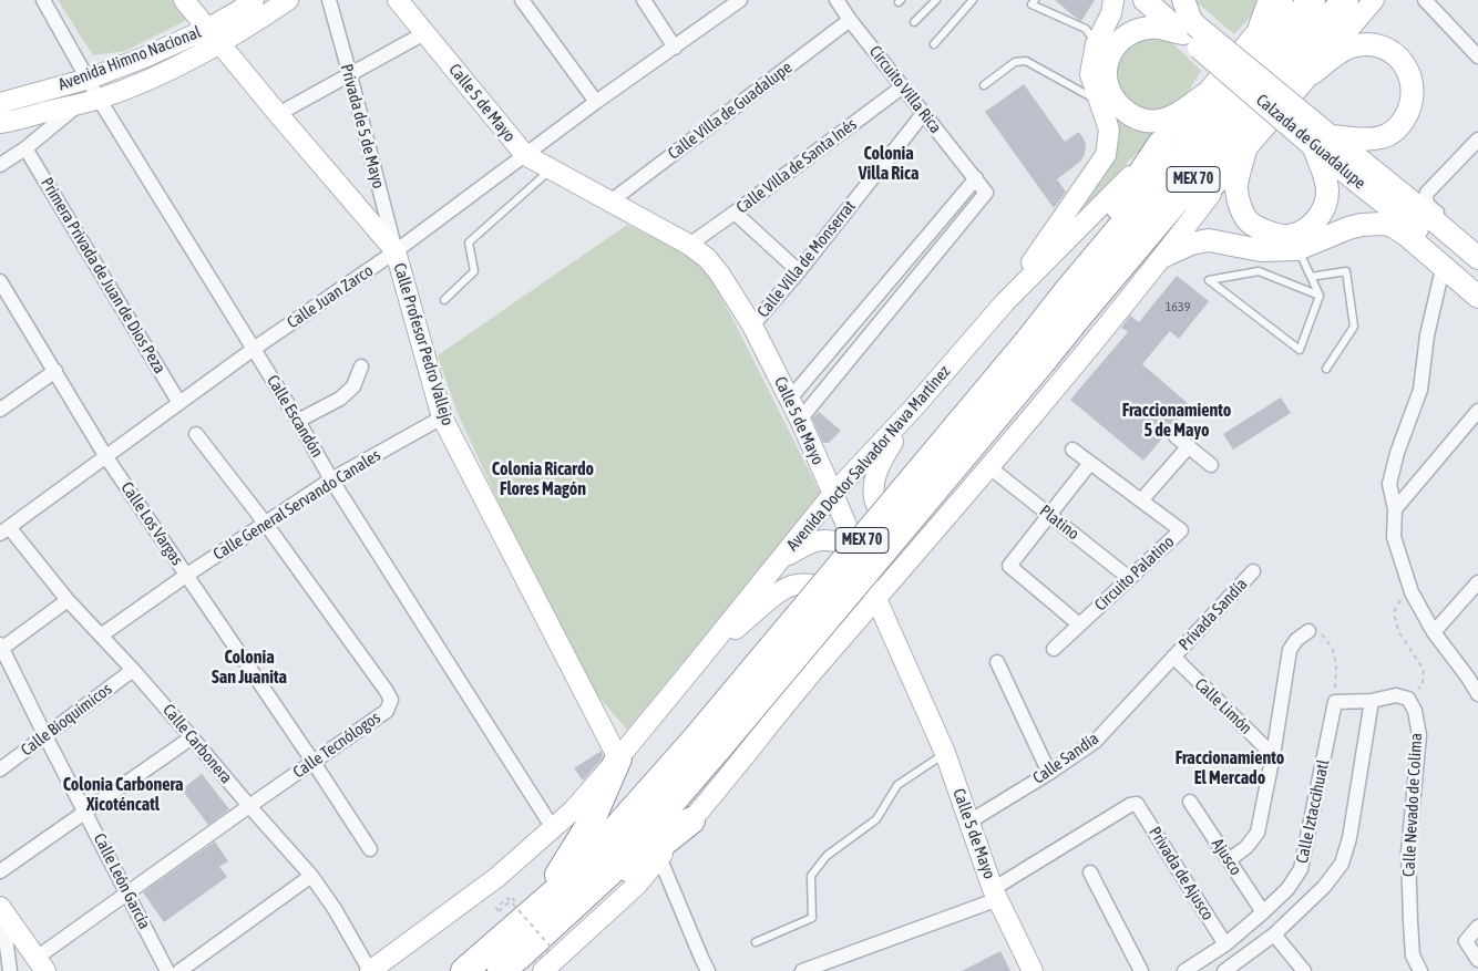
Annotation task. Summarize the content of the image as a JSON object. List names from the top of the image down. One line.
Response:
{"streets":{"highway":["MEX 70"],"main road":["Avenida Himno Nacional","Calle 5 de Mayo","Calzada de Guadalupe","Calle Profesor Pedro Vallejo","Avenida Doctor Salvador Nava Martínez"],"street":["Circuito Villa Rica","Calle Villa de Guadalupe","Privada de 5 de Mayo","Calle Villa de Santa Inés","Calle Villa de Monserrat","Primera Privada de Juan de Dios Peza","Calle Juan Zarco","Calle Escandón","Calle General Servando Canales","Platino","Calle Los Vargas","Circuito Palatino","Privada Sandía","Calle Limón","Calle Bioquímicos","Calle Carbonera","Calle Tecnólogos","Calle Sandía","Calle Nevado de Colima","Calle Iztaccíhuatl","Ajusco","Privada de Ajusco","Calle León García"]},"crossings":[["Avenida Himno Nacional","Calle Profesor Pedro Vallejo"],["Avenida Himno Nacional","Calle Escandón"],["Circuito Villa Rica","Calle 5 de Mayo"],["Circuito Villa Rica","Calle Villa de Guadalupe"],["Circuito Villa Rica","Calle Villa de Santa Inés"],["Circuito Villa Rica","Calle Villa de Monserrat"],["Calle 5 de Mayo","Calle Villa de Guadalupe"],["Calle 5 de Mayo","Calle Villa de Santa Inés"],["Calle 5 de Mayo","Calle Villa de Monserrat"],["Calle 5 de Mayo","Calle Juan Zarco"],["Calle 5 de Mayo","Avenida Doctor Salvador Nava Martínez"],["Calle 5 de Mayo","Calle Sandía"],["Calle 5 de Mayo","Privada de Ajusco"],["Privada de 5 de Mayo","Calle Juan Zarco"],["Privada de 5 de Mayo","Calle Profesor Pedro Vallejo"],["Primera Privada de Juan de Dios Peza","Calle Juan Zarco"],["Calle Juan Zarco","Calle Profesor Pedro Vallejo"],["Calle Juan Zarco","Calle Escandón"],["Calle Juan Zarco","Calle Los Vargas"],["Calle Juan Zarco","Calle Carbonera"],["Calle Profesor Pedro Vallejo","Avenida Doctor Salvador Nava Martínez"],["Calle Profesor Pedro Vallejo","Calle General Servando Canales"],["Calle Escandón","Avenida Doctor Salvador Nava Martínez"],["Calle Escandón","Calle General Servando Canales"],["Avenida Doctor Salvador Nava Martínez","Calle Carbonera"],["Calle General Servando Canales","Calle Los Vargas"],["Calle General Servando Canales","Calle Carbonera"],["Calle General Servando Canales","Calle Tecnólogos"],["Platino","Circuito Palatino"],["Calle Los Vargas","Calle Tecnólogos"],["Privada Sandía","Calle Limón"],["Privada Sandía","Calle Sandía"],["Calle Limón","Calle Sandía"],["Calle Bioquímicos","Calle Carbonera"],["Calle Bioquímicos","Calle León García"],["Calle Carbonera","Calle Tecnólogos"],["Calle Tecnólogos","Calle León García"],["Calle Iztaccíhuatl","Ajusco"],["Calle Iztaccíhuatl","Privada de Ajusco"]],"districts":["Colonia Villa Rica","Fraccionamiento 5 de Mayo","Colonia Ricardo Flores Magón","Colonia San Juanita","Fraccionamiento El Mercado","Colonia Carbonera Xicoténcatl"],"house_numbers":["1639"]}
